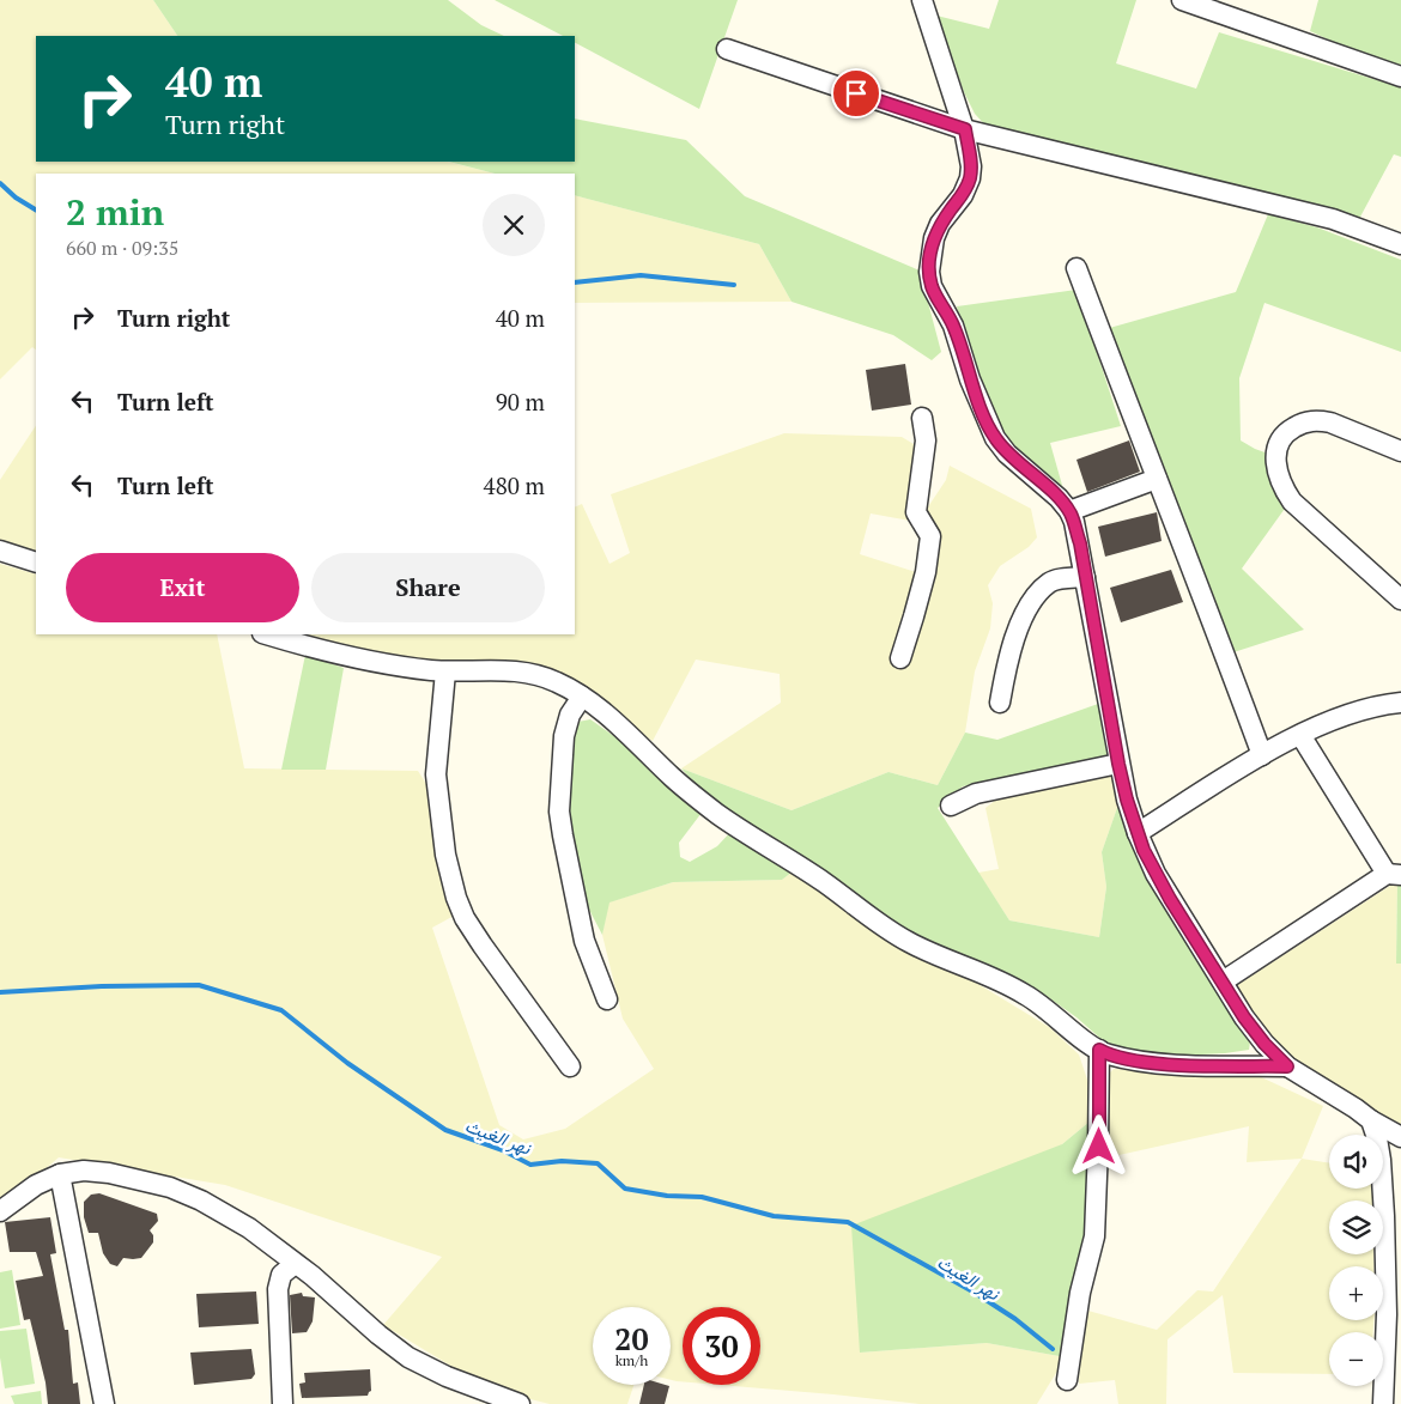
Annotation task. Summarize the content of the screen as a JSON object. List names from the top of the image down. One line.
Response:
{"water":["نهر الغيث"],"page":{"turn":["40 m","Turn right"],"heading":["2 min","660 m · 09:35"],"list":[{"name":"Turn right","value":"40 m"},{"name":"Turn left","value":"90 m"},{"name":"Turn left","value":"480 m"}],"buttons":["Exit","Share"],"map_buttons":["+","−"],"speed":"20 km/h","limit":"30"}}
